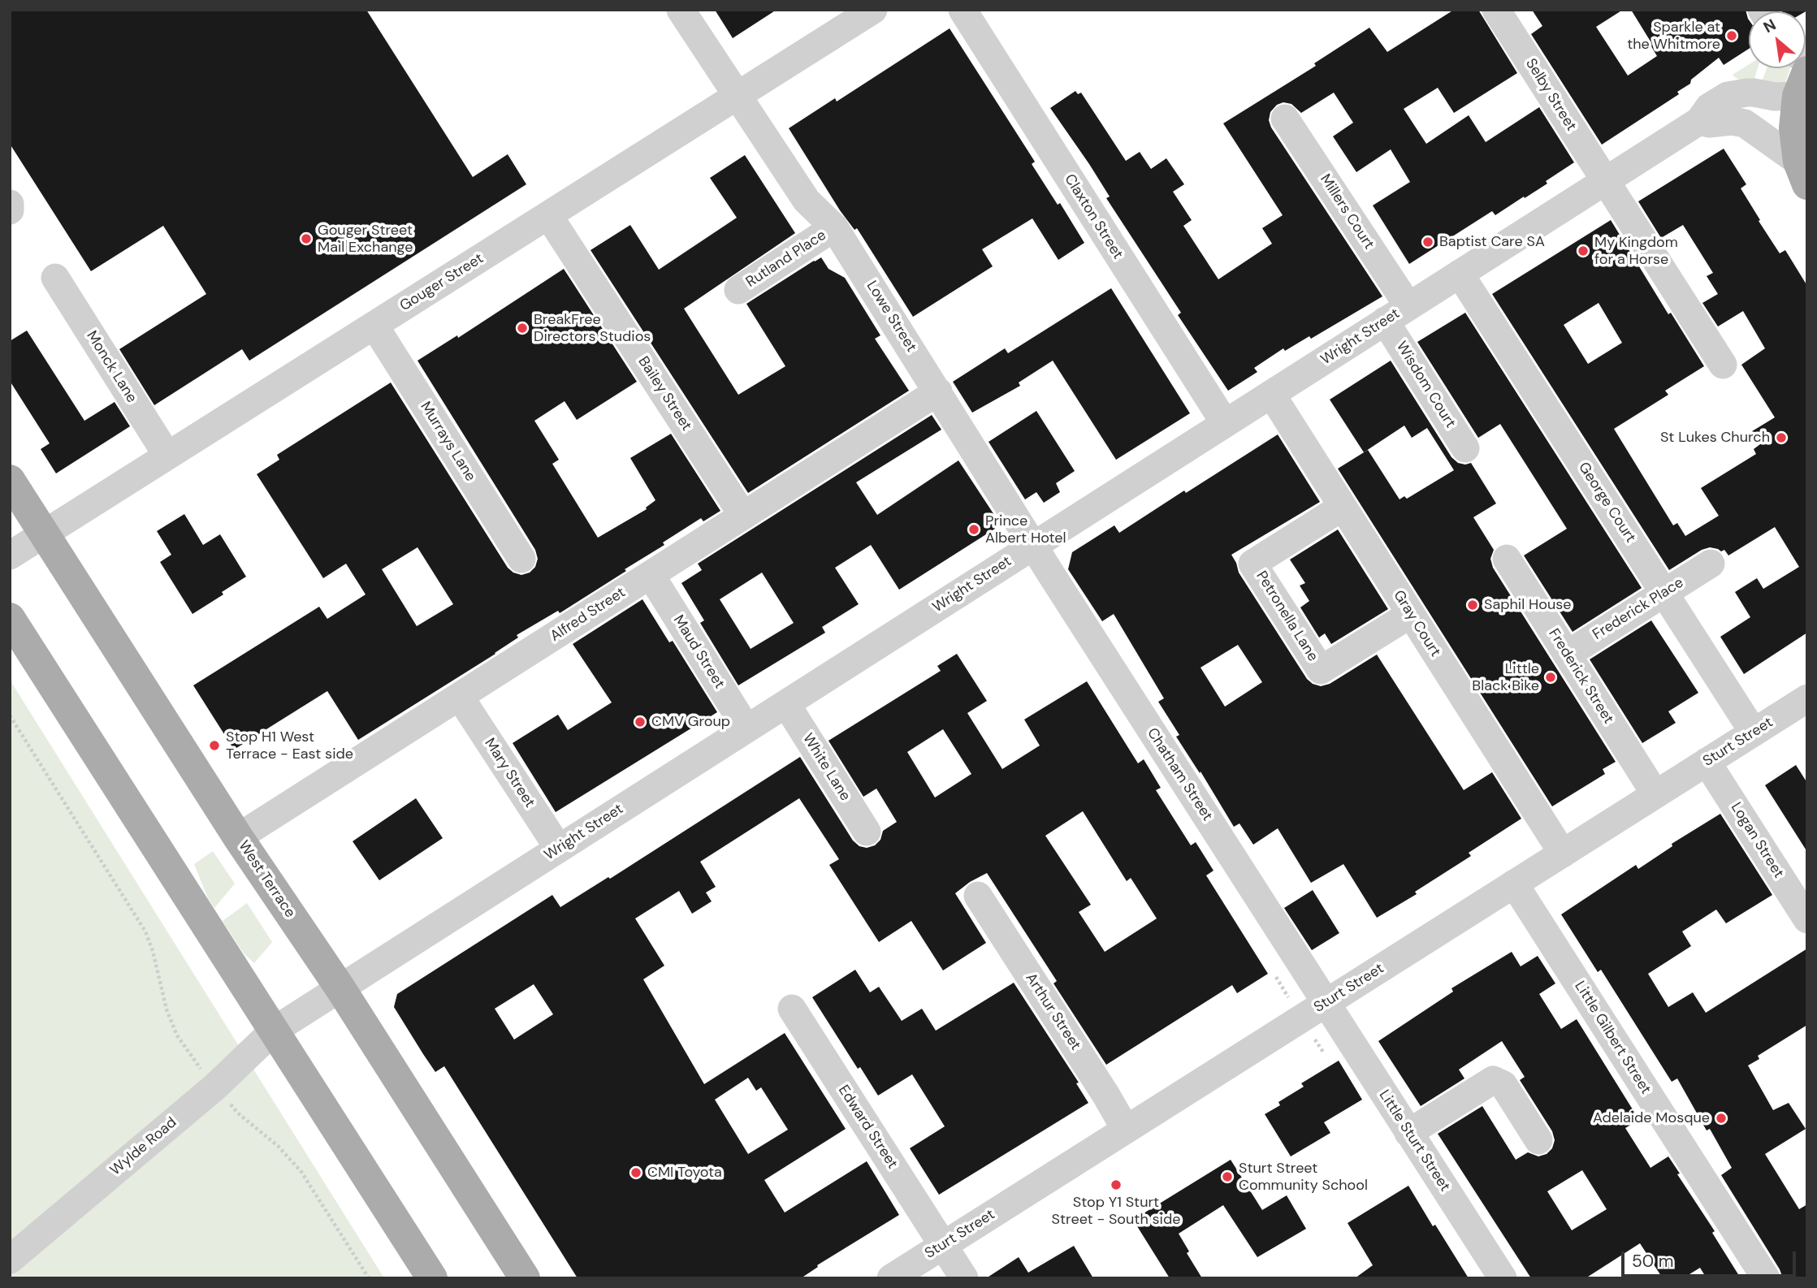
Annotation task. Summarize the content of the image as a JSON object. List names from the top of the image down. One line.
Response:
{"streets":{"main road":["West Terrace"],"street":["Selby Street","Millers Court","Claxton Street","Rutland Place","Gouger Street","Lowe Street","Wright Street","Monck Lane","Wisdom Court","Bailey Street","Murrays Lane","George Court","Frederick Place","Alfred Street","Petronella Lane","Gray Court","Maud Street","Frederick Street","Sturt Street","White Lane","Mary Street","Chatham Street","Logan Street","Arthur Street","Little Gilbert Street","Edward Street","Little Sturt Street","Wylde Road"]},"crossings":[["Selby Street","Wright Street"],["Millers Court","Wright Street"],["Claxton Street","Wright Street"],["Rutland Place","Lowe Street"],["Gouger Street","Lowe Street"],["Gouger Street","Monck Lane"],["Gouger Street","Bailey Street"],["Gouger Street","Murrays Lane"],["Gouger Street","West Terrace"],["Lowe Street","Wright Street"],["Lowe Street","Alfred Street"],["Lowe Street","Chatham Street"],["Wright Street","Wisdom Court"],["Wright Street","George Court"],["Wright Street","Gray Court"],["Wright Street","Maud Street"],["Wright Street","White Lane"],["Wright Street","Mary Street"],["Wright Street","Chatham Street"],["Wright Street","West Terrace"],["Wright Street","Wylde Road"],["Bailey Street","Alfred Street"],["George Court","Frederick Place"],["George Court","Sturt Street"],["Frederick Place","Frederick Street"],["Alfred Street","Maud Street"],["Alfred Street","Mary Street"],["Alfred Street","West Terrace"],["Petronella Lane","Gray Court"],["Gray Court","Sturt Street"],["Frederick Street","Sturt Street"],["Sturt Street","Chatham Street"],["Sturt Street","Logan Street"],["Sturt Street","Arthur Street"],["Sturt Street","Little Gilbert Street"],["Sturt Street","Edward Street"],["Sturt Street","Little Sturt Street"],["Chatham Street","Little Sturt Street"]],"places":["Sparkle at the Whitmore","Gouger Street Mail Exchange","Baptist Care SA","My Kingdom for a Horse","BreakFree Directors Studios","St Lukes Church","Prince Albert Hotel","Saphil House","Little Black Bike","CMV Group","Stop H1 West Terrace - East side","Adelaide Mosque","CMI Toyota","Sturt Street Community School","Stop Y1 Sturt Street - South side"],"scale_bar":"50 m","north":"top left"}
